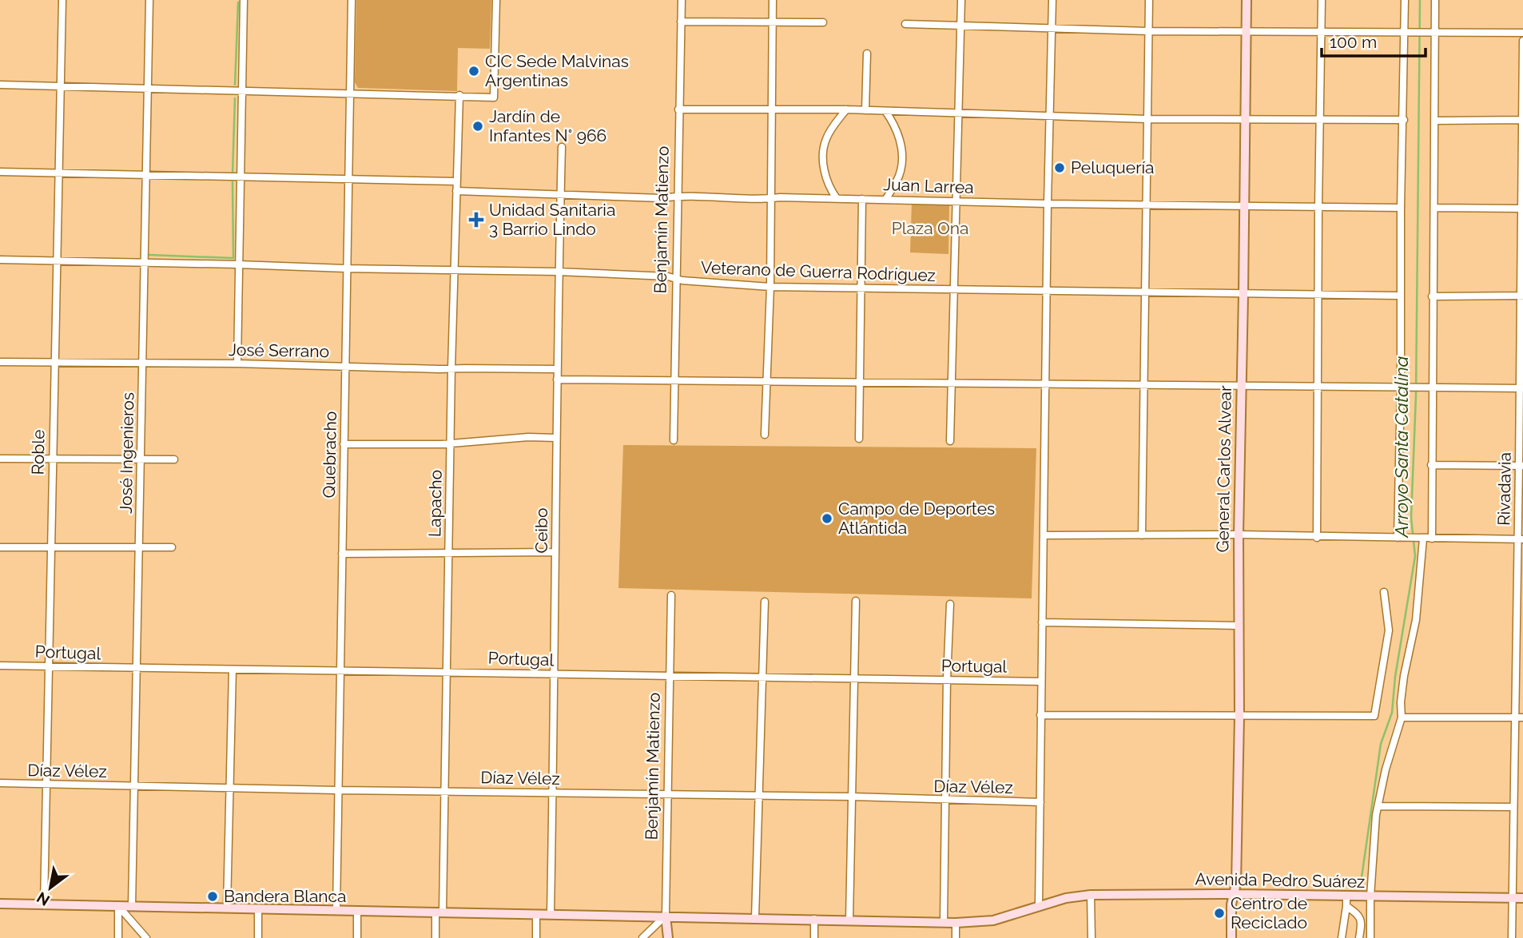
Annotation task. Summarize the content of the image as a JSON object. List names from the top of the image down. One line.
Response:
{"streets":{"main road":["Benjamín Matienzo","General Carlos Alvear","Avenida Pedro Suárez"],"street":["Juan Larrea","Veterano de Guerra Rodríguez","José Serrano","Roble","José Ingenieros","Quebracho","Rivadavia","Lapacho","Ceibo","Portugal","Díaz Vélez"]},"crossings":[["Juan Larrea","Benjamín Matienzo"],["Juan Larrea","General Carlos Alvear"],["Juan Larrea","Lapacho"],["Juan Larrea","Ceibo"],["Benjamín Matienzo","Veterano de Guerra Rodríguez"],["Benjamín Matienzo","Portugal"],["Benjamín Matienzo","Díaz Vélez"],["Benjamín Matienzo","Avenida Pedro Suárez"],["Veterano de Guerra Rodríguez","Roble"],["Veterano de Guerra Rodríguez","José Ingenieros"],["Veterano de Guerra Rodríguez","Quebracho"],["Veterano de Guerra Rodríguez","General Carlos Alvear"],["Veterano de Guerra Rodríguez","Lapacho"],["Veterano de Guerra Rodríguez","Ceibo"],["José Serrano","Roble"],["José Serrano","José Ingenieros"],["José Serrano","Quebracho"],["José Serrano","Lapacho"],["José Serrano","Ceibo"],["Roble","Portugal"],["Roble","Díaz Vélez"],["Roble","Avenida Pedro Suárez"],["José Ingenieros","Portugal"],["José Ingenieros","Díaz Vélez"],["José Ingenieros","Avenida Pedro Suárez"],["Quebracho","Portugal"],["Quebracho","Díaz Vélez"],["Quebracho","Avenida Pedro Suárez"],["General Carlos Alvear","Avenida Pedro Suárez"],["Rivadavia","Avenida Pedro Suárez"],["Lapacho","Portugal"],["Lapacho","Díaz Vélez"],["Lapacho","Avenida Pedro Suárez"],["Ceibo","Portugal"],["Ceibo","Díaz Vélez"],["Ceibo","Avenida Pedro Suárez"]],"water":["Arroyo Santa Catalina"],"parks":["Plaza Ona"],"places":{"other":["CIC Sede Malvinas Argentinas","Jardín de Infantes N° 966","Peluquería","Campo de Deportes Atlántida","Bandera Blanca","Centro de Reciclado"],"health":["Unidad Sanitaria 3 Barrio Lindo"]},"scale_bar":"100 m","north":"bottom left"}
